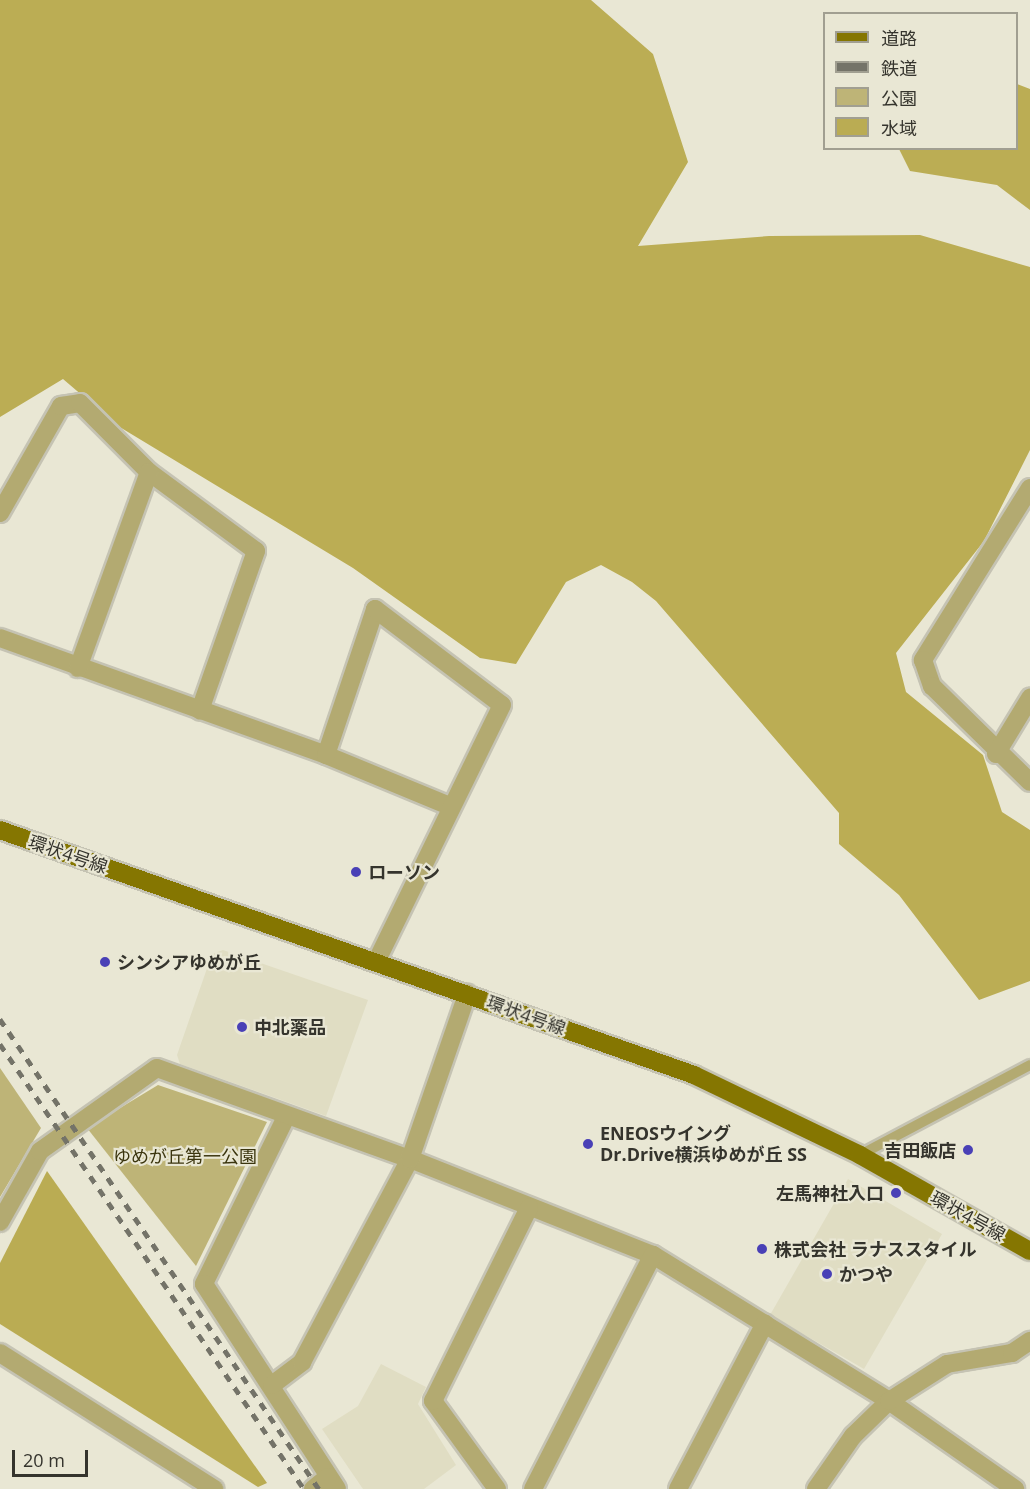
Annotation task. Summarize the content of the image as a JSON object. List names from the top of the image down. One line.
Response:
{"streets":{"main road":["環状4号線"]},"parks":["ゆめが丘第一公園"],"places":["ローソン","シンシアゆめが丘","中北薬品","ENEOSウイング Dr.Drive横浜ゆめが丘 SS","吉田飯店","左馬神社入口","株式会社 ラナススタイル","かつや"],"legend":["道路","鉄道","公園","水域"],"scale_bar":"20 m"}
